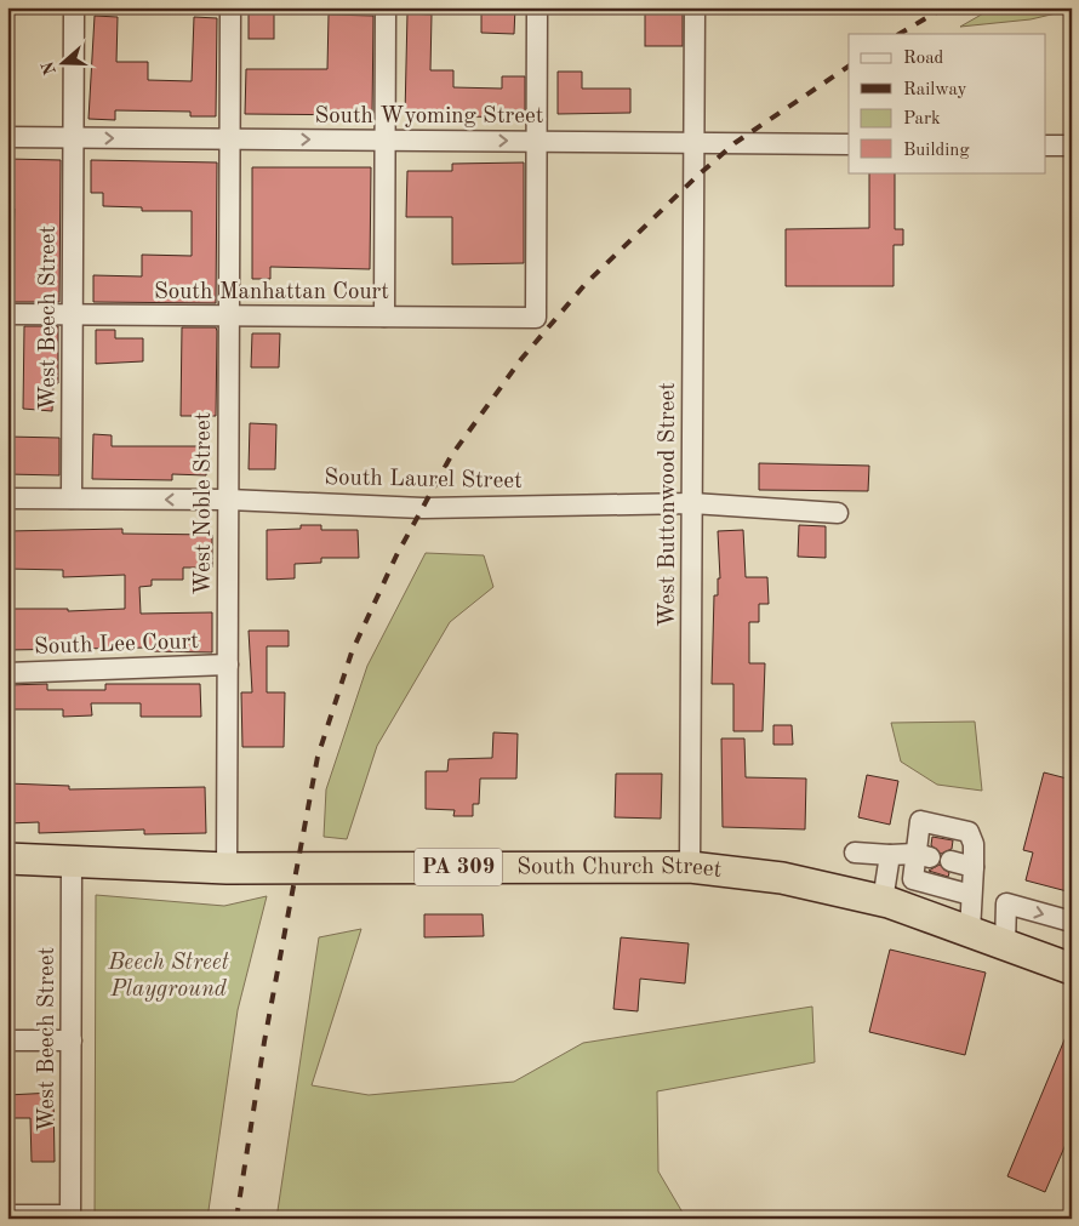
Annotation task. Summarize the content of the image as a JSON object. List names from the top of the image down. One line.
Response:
{"streets":{"highway":["PA 309","South Church Street"],"street":["South Wyoming Street","South Manhattan Court","West Beech Street","South Laurel Street","West Noble Street","West Buttonwood Street","South Lee Court"]},"crossings":[["South Wyoming Street","South Manhattan Court"],["South Wyoming Street","West Beech Street"],["South Wyoming Street","West Noble Street"],["South Wyoming Street","West Buttonwood Street"],["South Manhattan Court","West Beech Street"],["South Manhattan Court","West Noble Street"],["West Beech Street","South Laurel Street"],["West Beech Street","South Church Street"],["South Laurel Street","West Noble Street"],["South Laurel Street","West Buttonwood Street"],["West Noble Street","South Lee Court"],["West Noble Street","South Church Street"],["West Buttonwood Street","South Church Street"]],"one_way":["South Wyoming Street"],"parks":["Beech Street Playground"],"legend":["Road","Railway","Park","Building"],"north":"left"}
